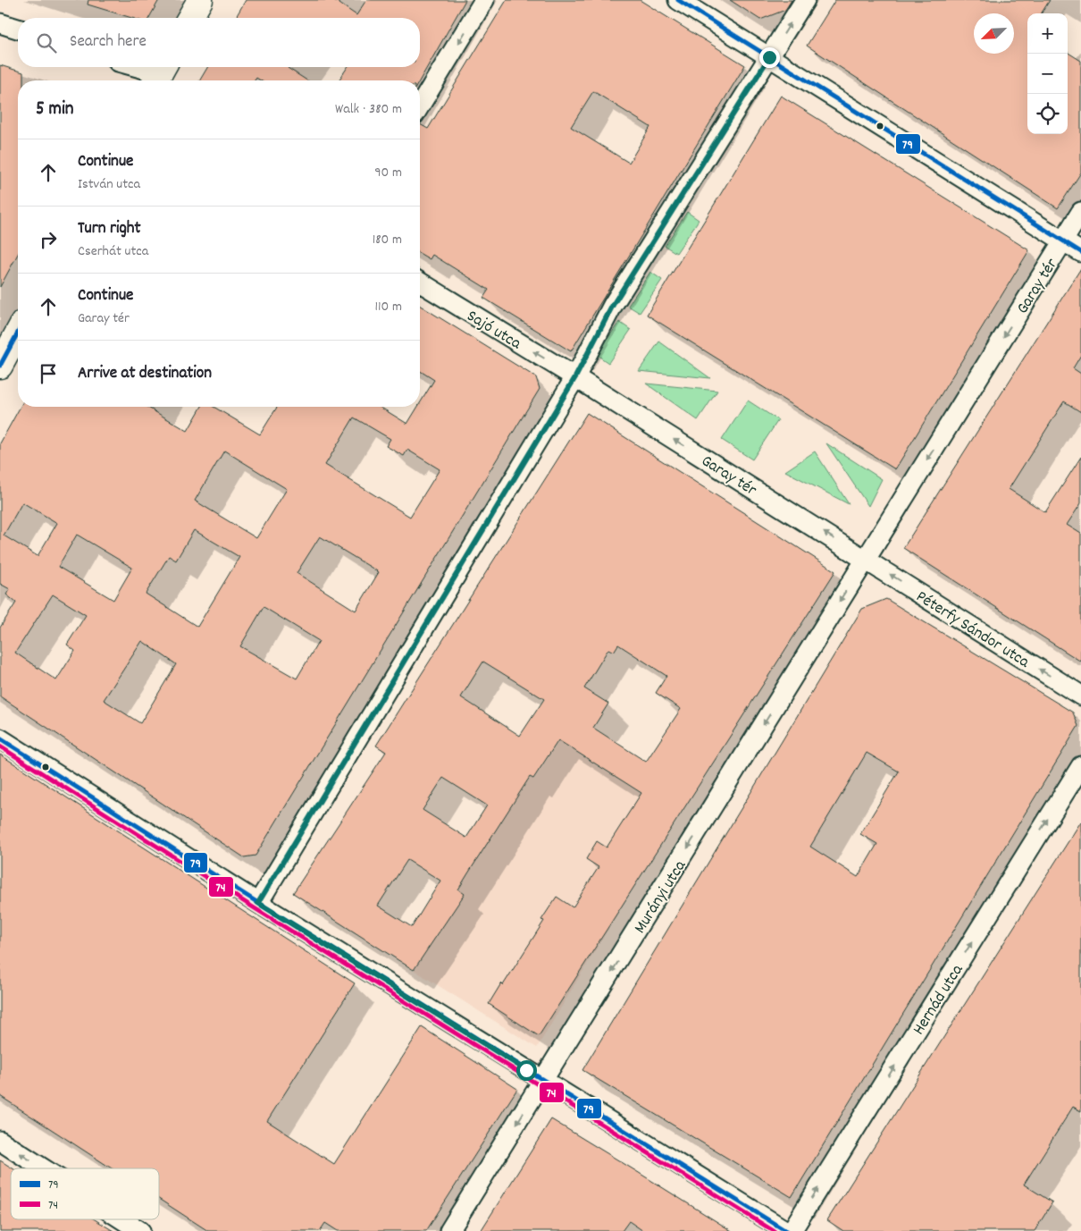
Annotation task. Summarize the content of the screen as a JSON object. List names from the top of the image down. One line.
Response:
{"streets":{"street":["Garay tér","Sajó utca","Péterfy Sándor utca","Murányi utca","Hernád utca"]},"crossings":[["Garay tér","Sajó utca"],["Garay tér","Péterfy Sándor utca"],["Garay tér","Murányi utca"],["Péterfy Sándor utca","Murányi utca"]],"one_way":["Sajó utca","Péterfy Sándor utca","Murányi utca","Hernád utca"],"lines":["transit line 79","transit line 74"],"legend":["79","74"],"north":"bottom left","page":{"map_buttons":["+","−"],"search":"Search here","heading":["5 min","Walk · 380 m"],"list":[["Continue","István utca","90 m"],["Turn right","Cserhát utca","180 m"],["Continue","Garay tér","110 m"],"Arrive at destination"]}}
